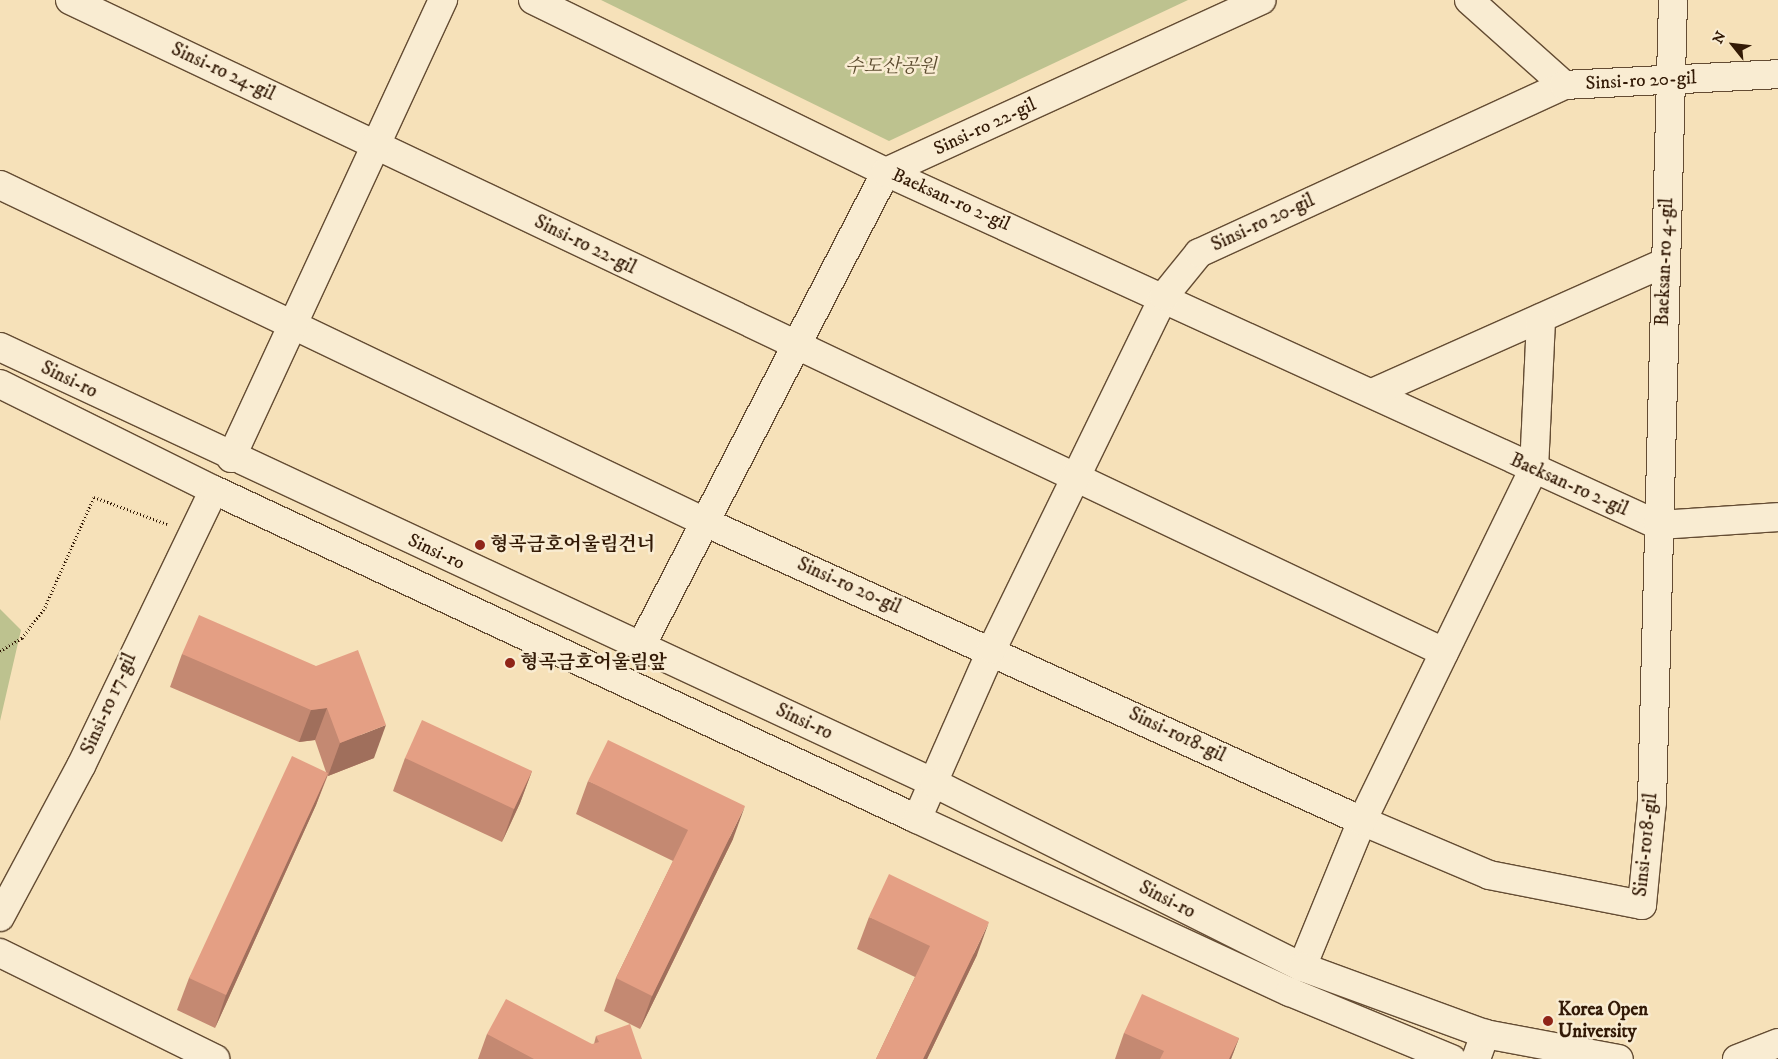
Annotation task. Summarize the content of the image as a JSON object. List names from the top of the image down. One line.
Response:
{"streets":{"street":["Sinsi-ro 24-gil","Sinsi-ro 20-gil","Sinsi-ro 22-gil","Baeksan-ro 2-gil","Baeksan-ro 4-gil","Sinsi-ro","Sinsi-ro 17-gil","Sinsi-ro18-gil"]},"crossings":[["Sinsi-ro 24-gil","Sinsi-ro 22-gil"],["Sinsi-ro 20-gil","Baeksan-ro 2-gil"],["Sinsi-ro 20-gil","Baeksan-ro 4-gil"],["Sinsi-ro 20-gil","Sinsi-ro"],["Sinsi-ro 20-gil","Sinsi-ro18-gil"],["Sinsi-ro 22-gil","Baeksan-ro 2-gil"],["Baeksan-ro 2-gil","Baeksan-ro 4-gil"],["Baeksan-ro 2-gil","Sinsi-ro18-gil"],["Baeksan-ro 4-gil","Sinsi-ro18-gil"],["Sinsi-ro","Sinsi-ro 17-gil"]],"parks":["수도산공원"],"places":["형곡금호어울림건너","형곡금호어울림앞","Korea Open University"],"north":"top left"}
